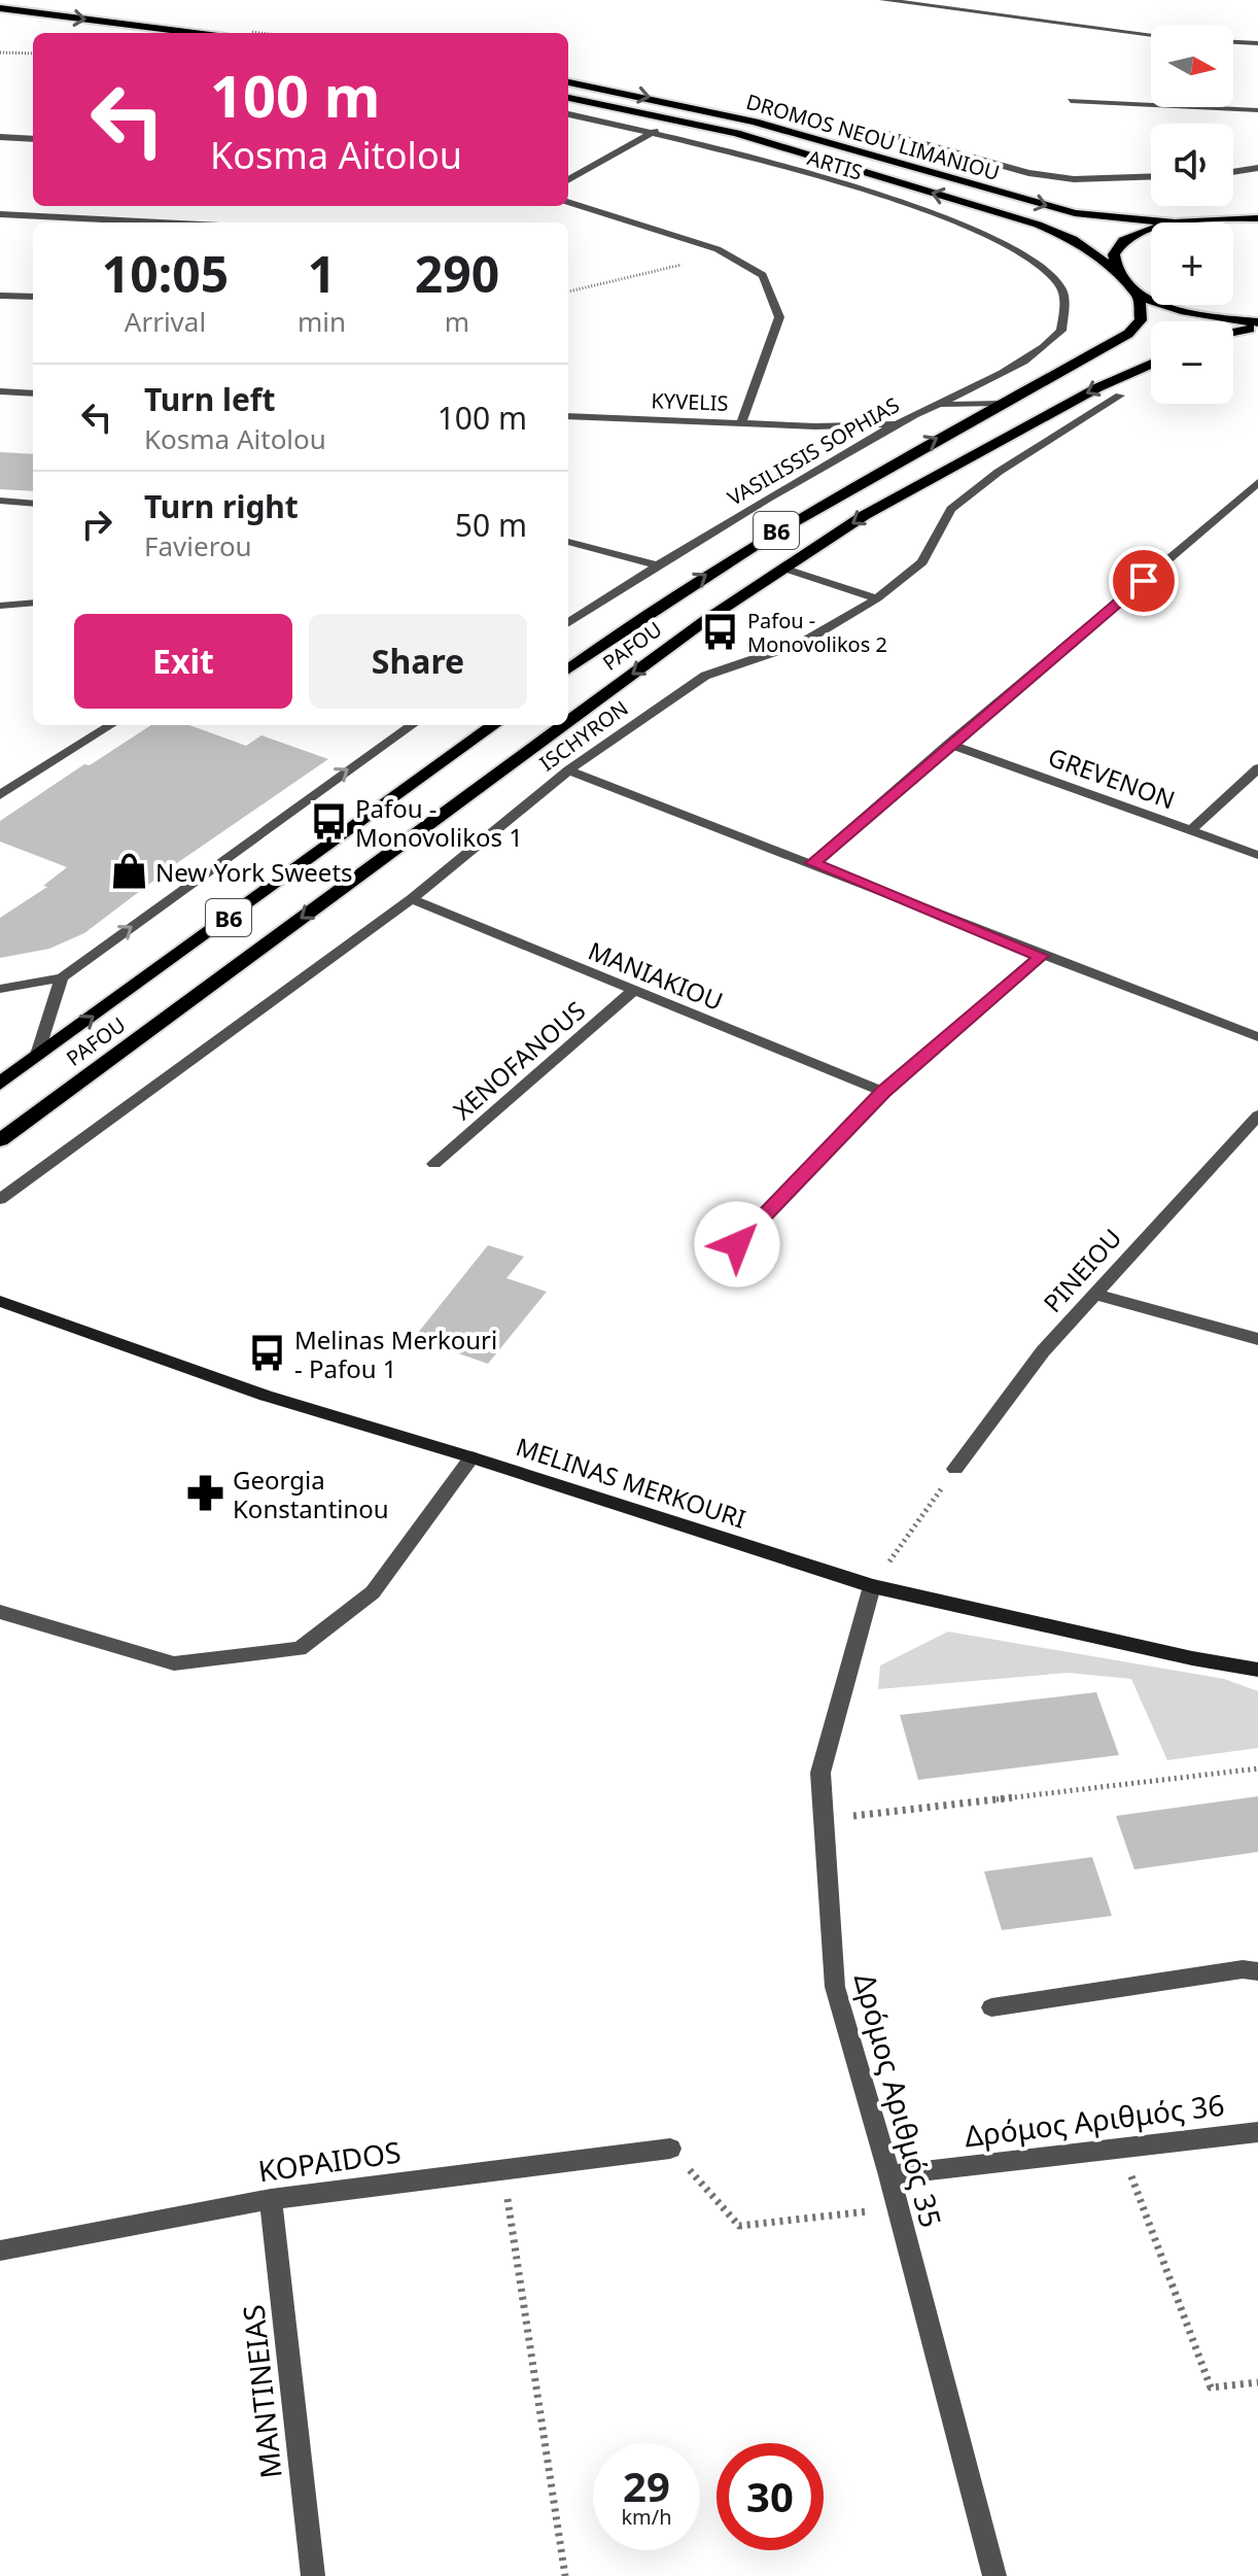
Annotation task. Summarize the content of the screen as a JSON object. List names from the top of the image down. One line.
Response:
{"streets":{"main road":["DROMOS NEOU LIMANIOU","B6","PAFOU","MELINAS MERKOURI"],"street":["ARTIS","KYVELIS","VASILISSIS SOPHIAS","ISCHYRON","GREVENON","MANIAKIOU","XENOFANOUS","PINEIOU","Δρόμος Αριθμός 35","Δρόμος Αριθμός 36","KOPAIDOS","MANTINEIAS"]},"crossings":[["DROMOS NEOU LIMANIOU","PAFOU"],["ARTIS","VASILISSIS SOPHIAS"],["KYVELIS","VASILISSIS SOPHIAS"],["ISCHYRON","MANIAKIOU"],["MANIAKIOU","XENOFANOUS"],["MELINAS MERKOURI","Δρόμος Αριθμός 35"],["Δρόμος Αριθμός 35","Δρόμος Αριθμός 36"],["KOPAIDOS","MANTINEIAS"]],"places":{"bus stop":["Pafou - Monovolikos 2","Pafou - Monovolikos 1","Melinas Merkouri - Pafou 1"],"shop":["New York Sweets"],"pharmacy":["Georgia Konstantinou"]},"north":"right","page":{"map_buttons":["+","−"],"turn":["100 m","Kosma Aitolou"],"eta":["10:05","Arrival","1","min","290","m"],"list":[{"name":"Turn left","note":"Kosma Aitolou","value":"100 m"},{"name":"Turn right","note":"Favierou","value":"50 m"}],"buttons":["Exit","Share"],"speed":"29 km/h","limit":"30"}}
